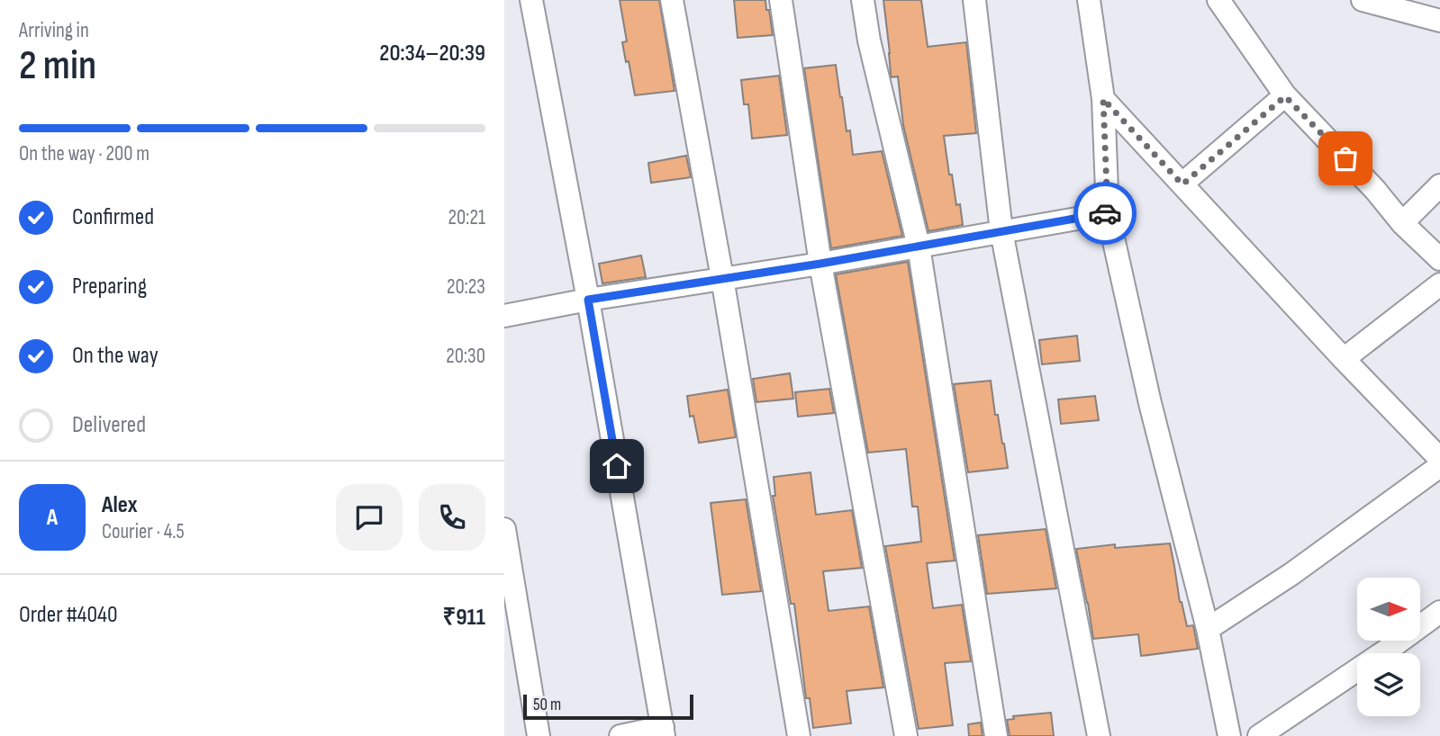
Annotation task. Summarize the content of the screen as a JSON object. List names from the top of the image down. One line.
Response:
{"scale_bar":"50 m","north":"right","page":{"heading":["2 min","Arriving in","20:34–20:39"],"panel":["Alex","Courier · 4.5","Order #4040","₹911"],"bar":"On the way · 200 m","list":[["Confirmed","20:21"],["Preparing","20:23"],["On the way","20:30"],"Delivered"],"round":"A","scale":"50 m"}}
